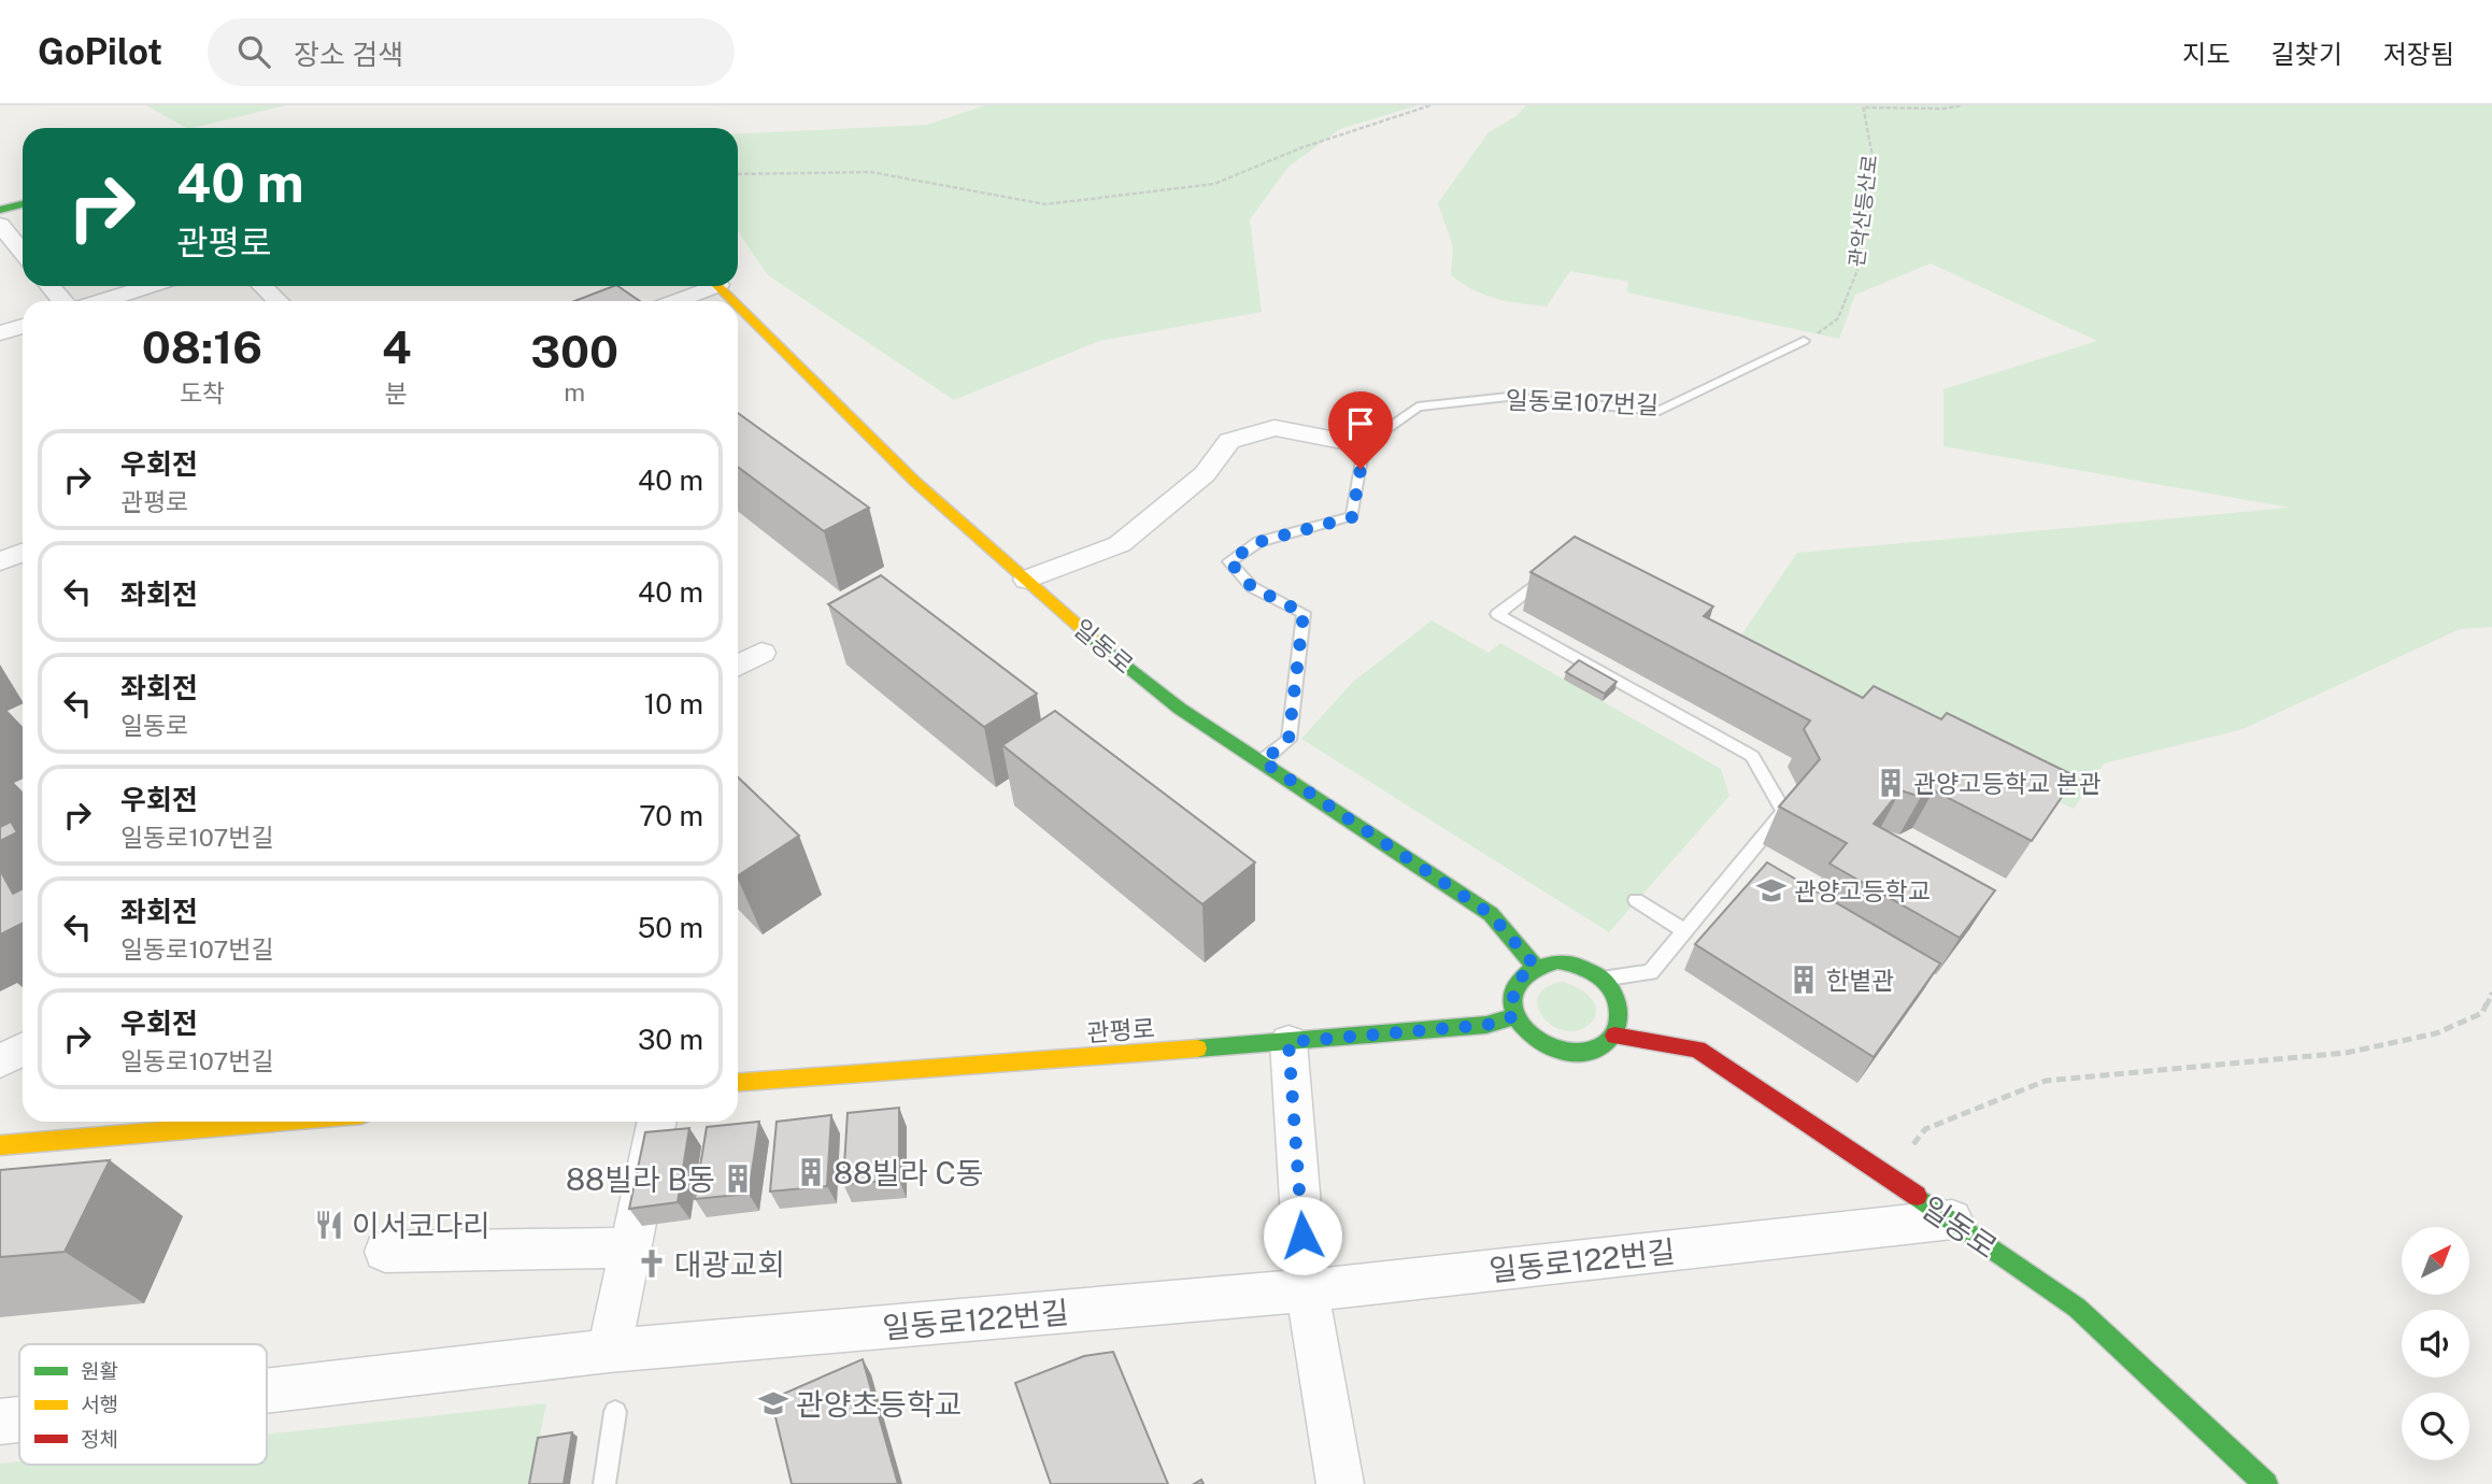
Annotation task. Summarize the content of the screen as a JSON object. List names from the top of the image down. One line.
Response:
{"streets":{"street":["일동로","관평로","일동로122번길"],"lane":["일동로107번길"],"path":["관악산등산로"]},"crossings":[["관악산등산로","일동로107번길"],["일동로","관평로"],["일동로","일동로122번길"]],"places":{"building":["관양고등학교 본관","한볕관","88빌라 C동","88빌라 B동"],"school or university":["관양고등학교","관양초등학교"],"restaurant":["이서코다리"],"church":["대광교회"]},"legend":["원활","서행","정체"],"north":"top right","page":{"header":"GoPilot","search":"장소 검색","nav":["지도","길찾기","저장됨"],"turn":["40 m","관평로"],"eta":["08:16","도착","4","분","300","m"],"list":[{"name":"우회전","note":"관평로","value":"40 m"},{"name":"좌회전","value":"40 m"},{"name":"좌회전","note":"일동로","value":"10 m"},{"name":"우회전","note":"일동로107번길","value":"70 m"},{"name":"좌회전","note":"일동로107번길","value":"50 m"},{"name":"우회전","note":"일동로107번길","value":"30 m"}]}}
